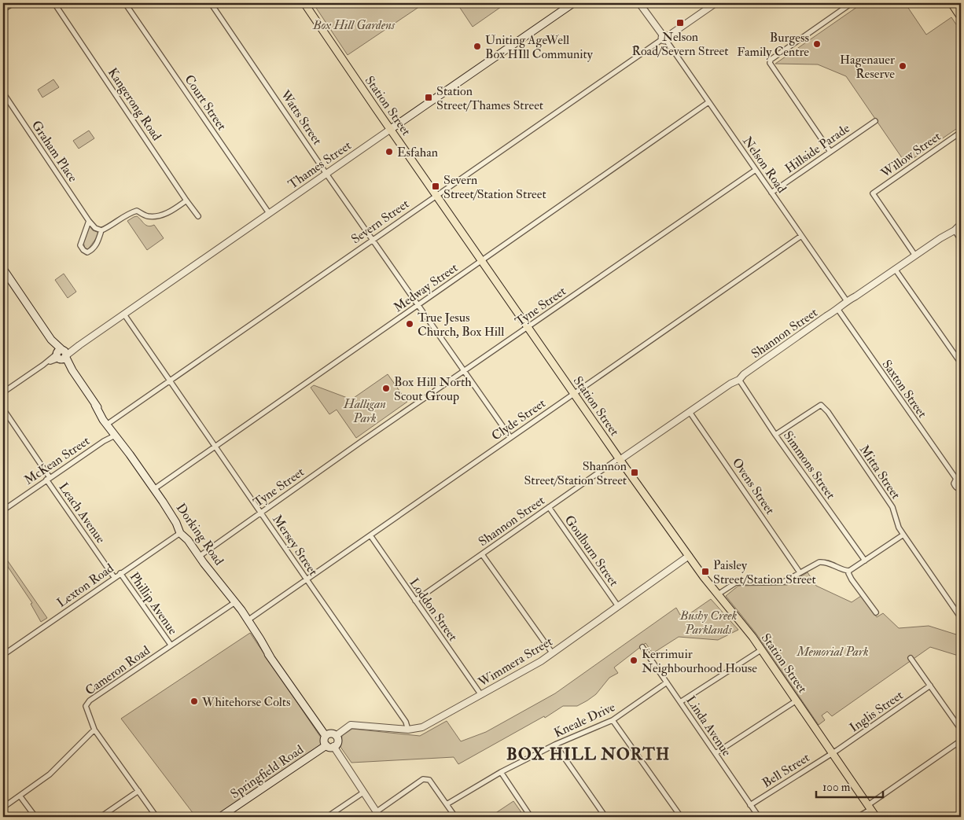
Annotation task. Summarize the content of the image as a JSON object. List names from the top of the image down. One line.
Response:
{"streets":{"main road":["Station Street","Thames Street","Dorking Road","Springfield Road"],"street":["Court Street","Kangerong Road","Watts Street","Hillside Parade","Graham Place","Willow Street","Nelson Road","Severn Street","Medway Street","Tyne Street","Shannon Street","Saxton Street","Clyde Street","McKean Street","Simmons Street","Mitta Street","Ovens Street","Leach Avenue","Mersey Street","Goulburn Street","Lexton Road","Phillip Avenue","Loddon Street","Wimmera Street","Cameron Road","Inglis Street","Kneale Drive","Linda Avenue","Bell Street"]},"crossings":[["Court Street","Thames Street"],["Station Street","Thames Street"],["Station Street","Severn Street"],["Station Street","Medway Street"],["Station Street","Tyne Street"],["Station Street","Shannon Street"],["Station Street","Clyde Street"],["Station Street","Wimmera Street"],["Station Street","Inglis Street"],["Station Street","Bell Street"],["Watts Street","Thames Street"],["Watts Street","Severn Street"],["Watts Street","Medway Street"],["Watts Street","Tyne Street"],["Watts Street","Clyde Street"],["Hillside Parade","Nelson Road"],["Willow Street","Shannon Street"],["Thames Street","Dorking Road"],["Thames Street","Mersey Street"],["Nelson Road","Severn Street"],["Nelson Road","Medway Street"],["Nelson Road","Tyne Street"],["Nelson Road","Shannon Street"],["Nelson Road","Clyde Street"],["Severn Street","Dorking Road"],["Severn Street","Mersey Street"],["Medway Street","Dorking Road"],["Medway Street","Mersey Street"],["Tyne Street","Dorking Road"],["Tyne Street","Mersey Street"],["Shannon Street","Saxton Street"],["Shannon Street","Simmons Street"],["Shannon Street","Ovens Street"],["Shannon Street","Goulburn Street"],["Shannon Street","Loddon Street"],["Clyde Street","Dorking Road"],["Clyde Street","Mersey Street"],["Clyde Street","Loddon Street"],["McKean Street","Leach Avenue"],["McKean Street","Dorking Road"],["Simmons Street","Mitta Street"],["Leach Avenue","Lexton Road"],["Dorking Road","Lexton Road"],["Dorking Road","Wimmera Street"],["Dorking Road","Cameron Road"],["Dorking Road","Springfield Road"],["Mersey Street","Wimmera Street"],["Goulburn Street","Wimmera Street"],["Lexton Road","Phillip Avenue"],["Phillip Avenue","Cameron Road"],["Loddon Street","Wimmera Street"],["Wimmera Street","Springfield Road"],["Inglis Street","Bell Street"],["Kneale Drive","Linda Avenue"],["Linda Avenue","Bell Street"]],"districts":["BOX HILL NORTH"],"parks":["Box Hill Gardens","Halligan Park","Bushy Creek Parklands","Memorial Park"],"places":{"transit":["Nelson Road/Severn Street","Station Street/Thames Street","Severn Street/Station Street","Shannon Street/Station Street","Paisley Street/Station Street"],"other":["Burgess Family Centre","Uniting AgeWell Box HIll Community","Hagenauer Reserve","Esfahan","True Jesus Church, Box Hill","Box Hill North Scout Group","Kerrimuir Neighbourhood House","Whitehorse Colts"]},"scale_bar":"100 m"}
